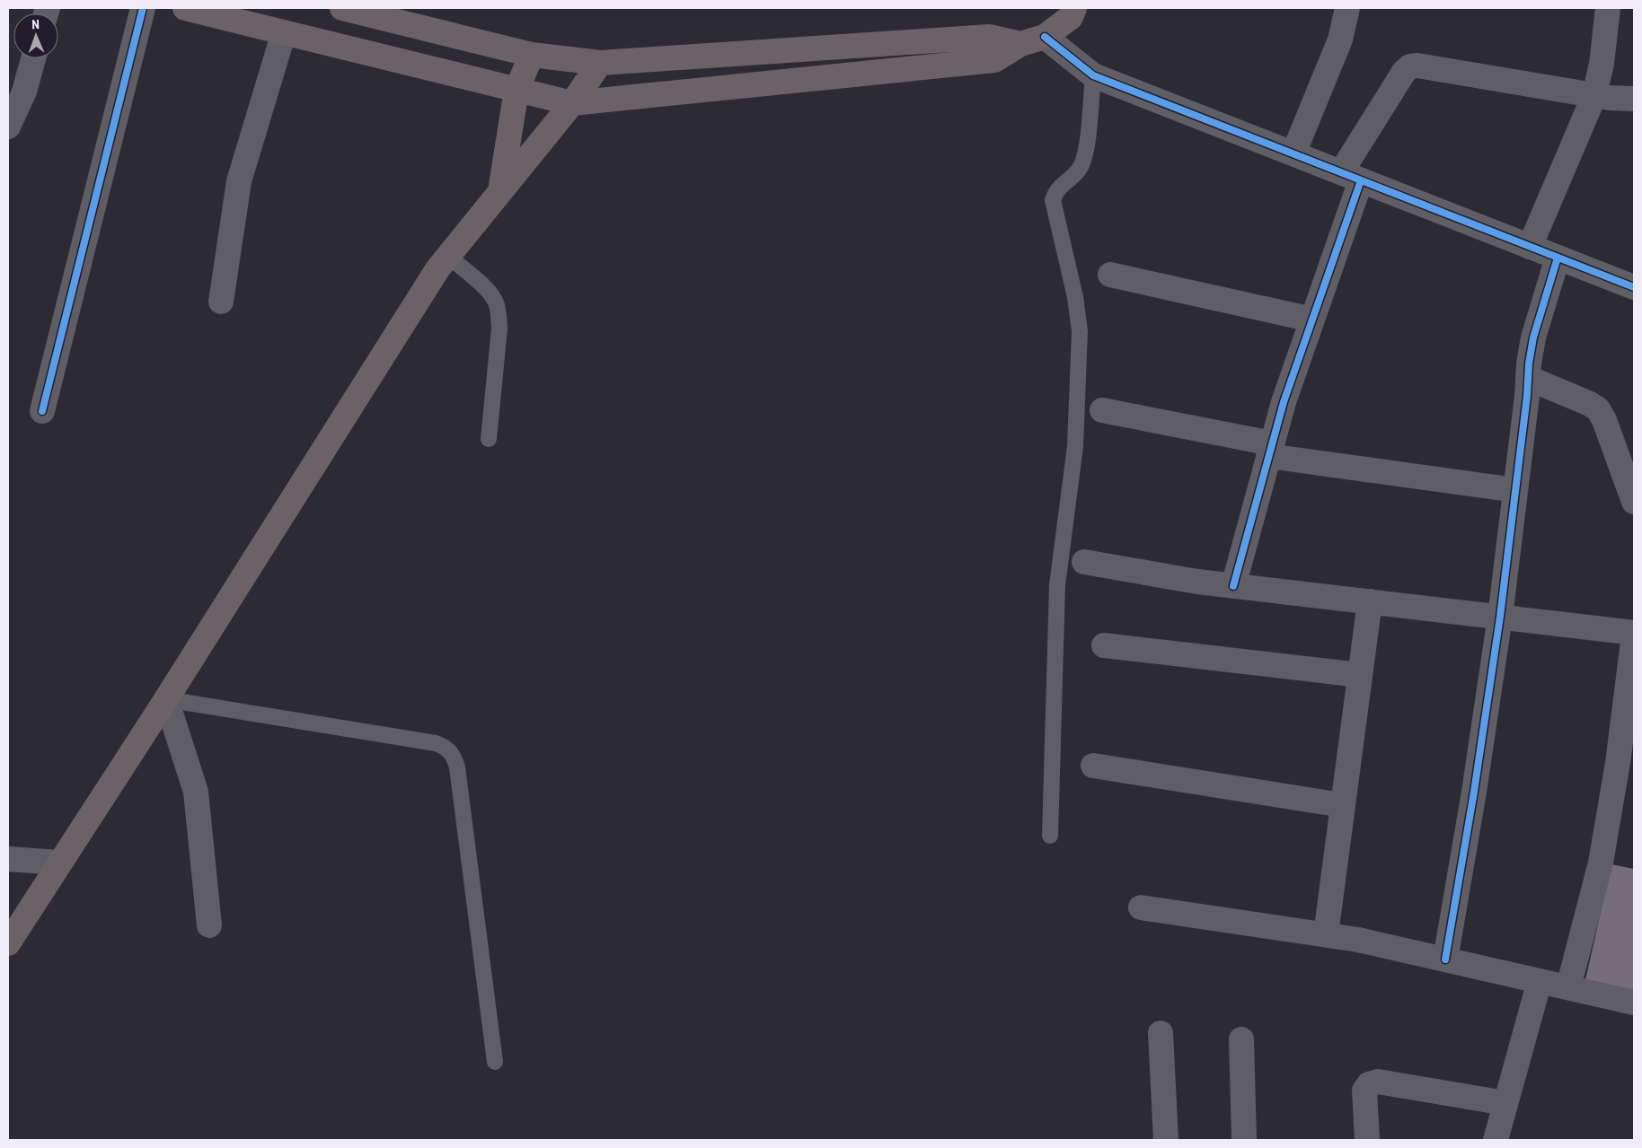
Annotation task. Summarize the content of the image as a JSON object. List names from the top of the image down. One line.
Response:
{"north":"top"}
